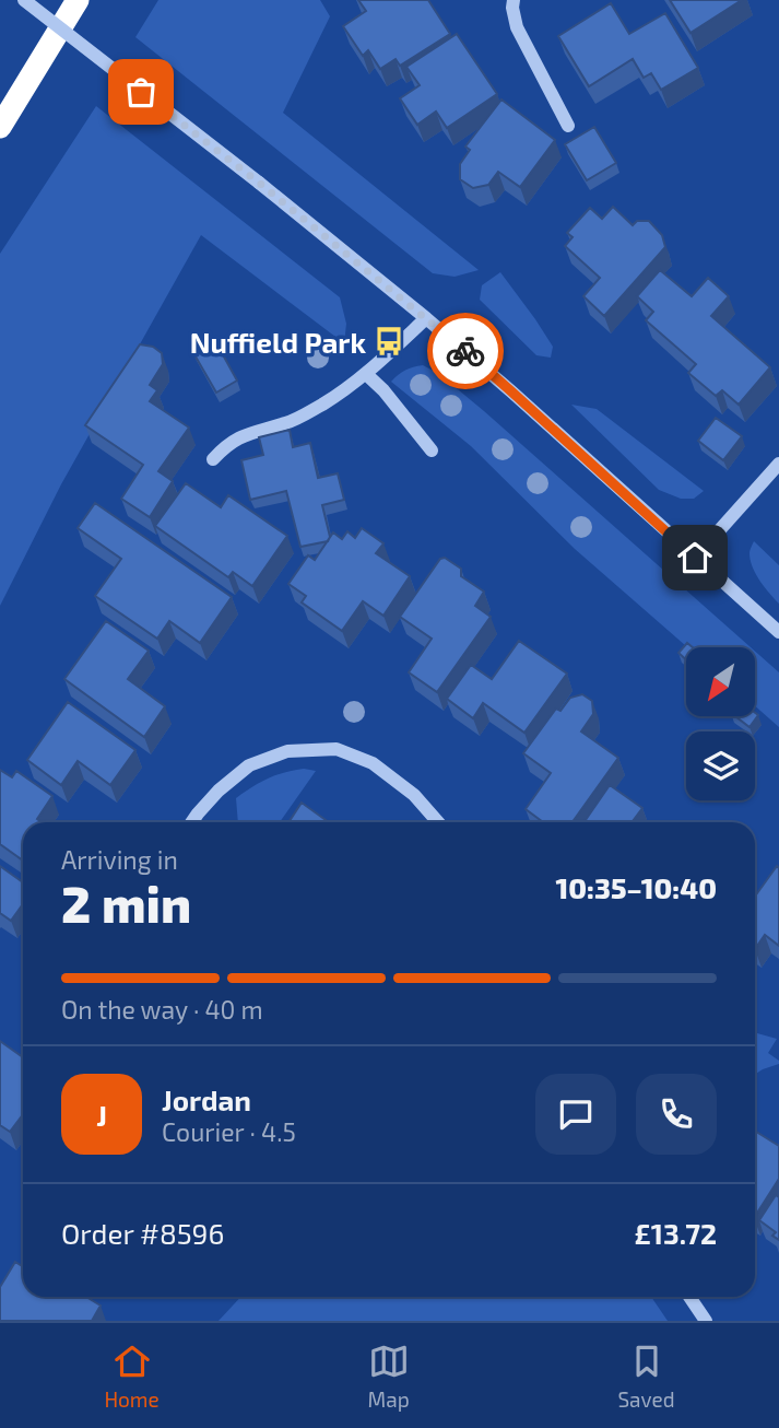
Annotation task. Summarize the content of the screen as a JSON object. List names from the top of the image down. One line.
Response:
{"places":{"bus stop":["Nuffield Park"]},"north":"bottom left","page":{"heading":["2 min","Arriving in","10:35–10:40"],"panel":["Jordan","Courier · 4.5","Order #8596","£13.72"],"bar":"On the way · 40 m","round":"J","tabs":["Home","Map","Saved"]}}
